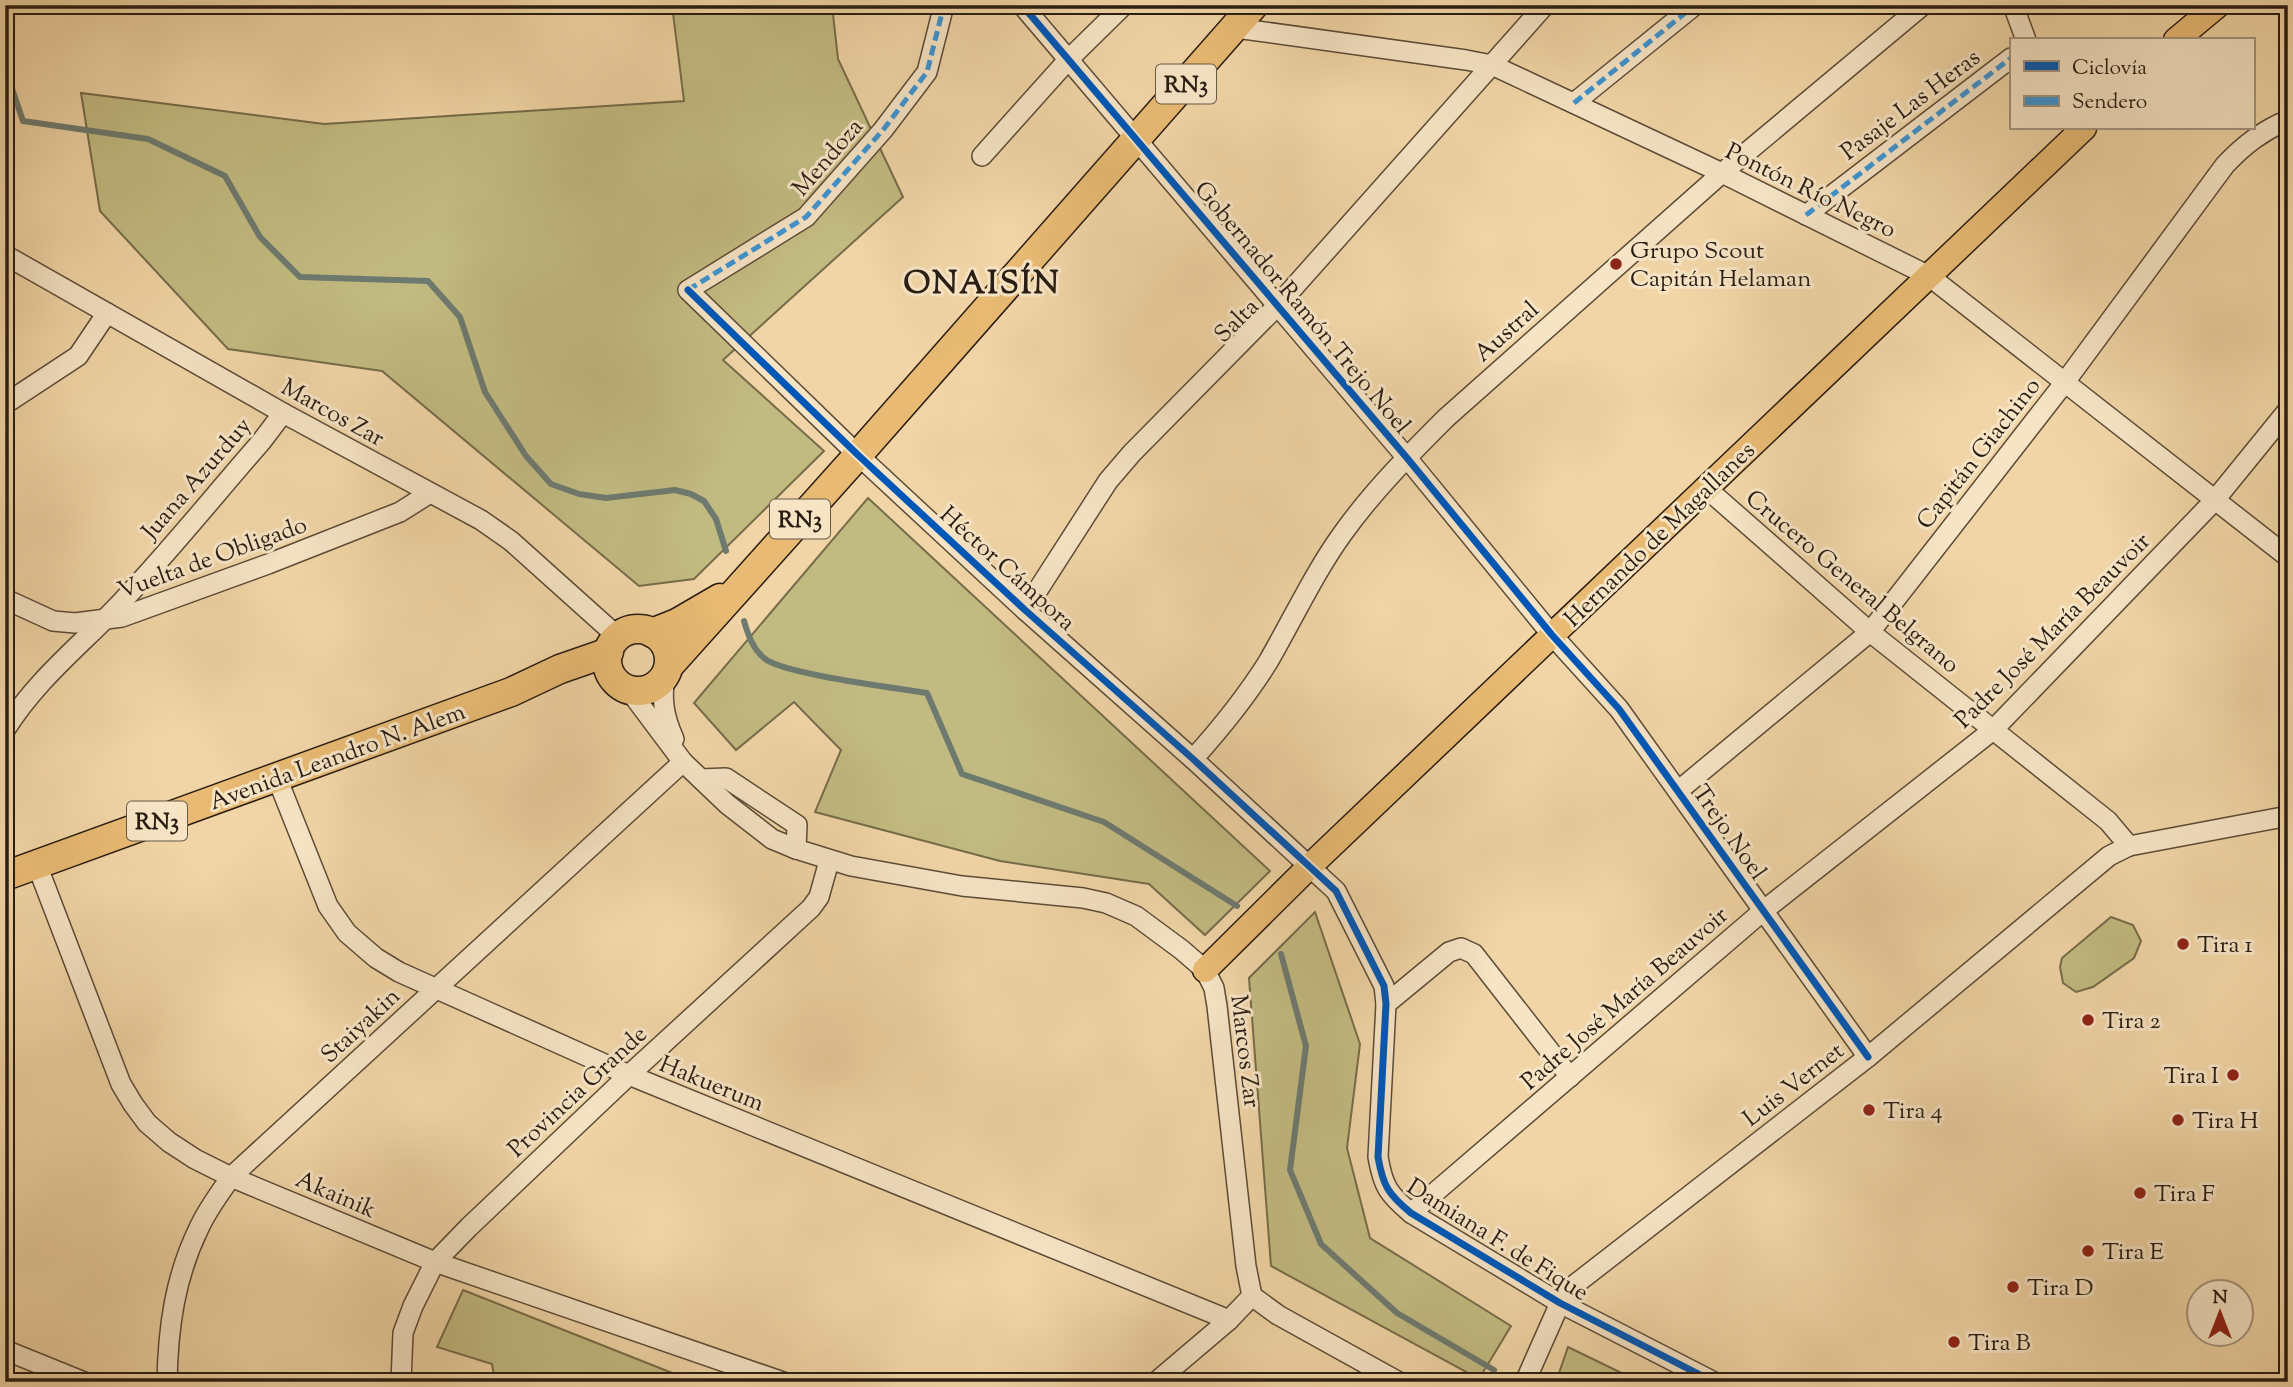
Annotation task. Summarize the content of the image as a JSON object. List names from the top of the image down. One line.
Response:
{"streets":{"highway":["RN3","Avenida Leandro N. Alem"],"main road":["Hernando de Magallanes"],"street":["Pasaje Las Heras","Mendoza","Pontón Río Negro","Gobernador Ramón Trejo Noel","Salta","Austral","Marcos Zar","Capitán Giachino","Juana Azurduy","Vuelta de Obligado","Héctor Cámpora","Crucero General Belgrano","Padre José María Beauvoir","Trejo Noel","Staiyakin","Hakuerum","Luis Vernet","Provincia Grande","Akainik","Damiana F. de Fique"]},"crossings":[["Pasaje Las Heras","Pontón Río Negro"],["Mendoza","Héctor Cámpora"],["Pontón Río Negro","Salta"],["Pontón Río Negro","Austral"],["Pontón Río Negro","Capitán Giachino"],["Pontón Río Negro","Hernando de Magallanes"],["Pontón Río Negro","Padre José María Beauvoir"],["Pontón Río Negro","Avenida Leandro N. Alem"],["Gobernador Ramón Trejo Noel","Salta"],["Gobernador Ramón Trejo Noel","Austral"],["Gobernador Ramón Trejo Noel","Hernando de Magallanes"],["Gobernador Ramón Trejo Noel","Avenida Leandro N. Alem"],["Gobernador Ramón Trejo Noel","Trejo Noel"],["Salta","Héctor Cámpora"],["Austral","Héctor Cámpora"],["Marcos Zar","Juana Azurduy"],["Marcos Zar","Hernando de Magallanes"],["Marcos Zar","Vuelta de Obligado"],["Marcos Zar","Avenida Leandro N. Alem"],["Marcos Zar","Staiyakin"],["Marcos Zar","Provincia Grande"],["Capitán Giachino","Crucero General Belgrano"],["Capitán Giachino","Trejo Noel"],["Juana Azurduy","Vuelta de Obligado"],["Hernando de Magallanes","Héctor Cámpora"],["Hernando de Magallanes","Crucero General Belgrano"],["Hernando de Magallanes","Trejo Noel"],["Hernando de Magallanes","Damiana F. de Fique"],["Héctor Cámpora","Avenida Leandro N. Alem"],["Héctor Cámpora","Damiana F. de Fique"],["Crucero General Belgrano","Padre José María Beauvoir"],["Crucero General Belgrano","Luis Vernet"],["Padre José María Beauvoir","Trejo Noel"],["Padre José María Beauvoir","Damiana F. de Fique"],["Avenida Leandro N. Alem","Hakuerum"],["Avenida Leandro N. Alem","Akainik"],["Trejo Noel","Luis Vernet"],["Staiyakin","Hakuerum"],["Staiyakin","Akainik"],["Hakuerum","Provincia Grande"],["Luis Vernet","Damiana F. de Fique"],["Provincia Grande","Akainik"]],"districts":["ONAISÍN"],"places":["Grupo Scout Capitán Helaman","Tira 1","Tira 2","Tira I","Tira 4","Tira H","Tira F","Tira E","Tira D","Tira B"],"legend":["Ciclovía","Sendero"],"north":"top"}
